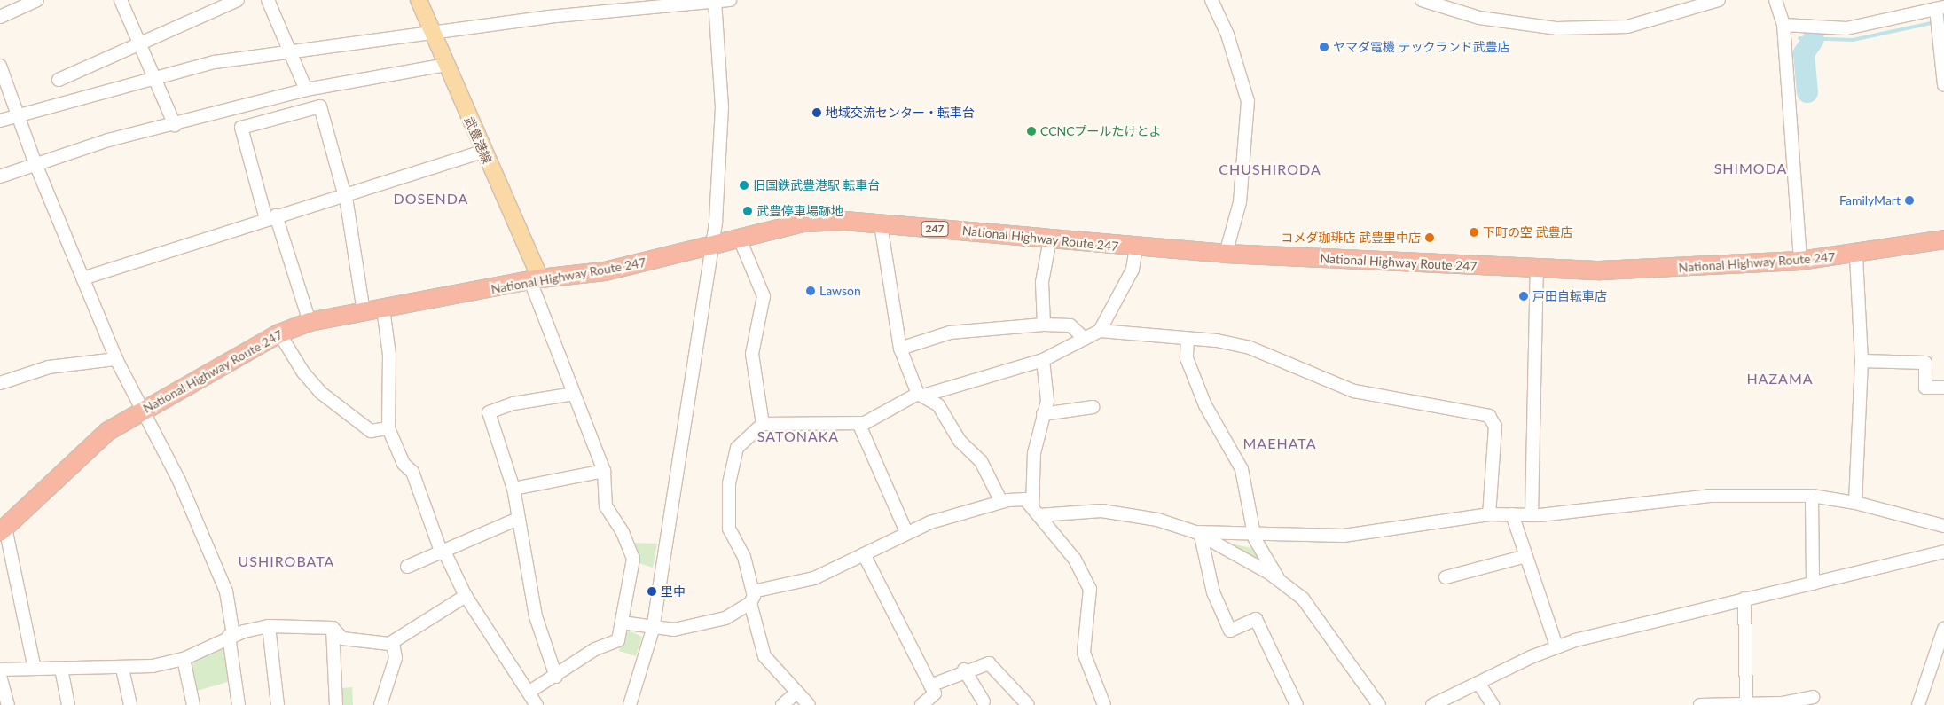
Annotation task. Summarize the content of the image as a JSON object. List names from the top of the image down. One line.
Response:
{"streets":{"highway":["247","National Highway Route 247"],"main road":["武豊港線"]},"crossings":[["武豊港線","National Highway Route 247"]],"districts":["SHIMODA","CHUSHIRODA","DOSENDA","HAZAMA","SATONAKA","MAEHATA","USHIROBATA"],"places":["ヤマダ電機 テックランド武豊店","地域交流センター・転車台","CCNCプールたけとよ","旧国鉄武豊港駅 転車台","FamilyMart","武豊停車場跡地","下町の空 武豊店","コメダ珈琲店 武豊里中店","Lawson","戸田自転車店","里中"]}
